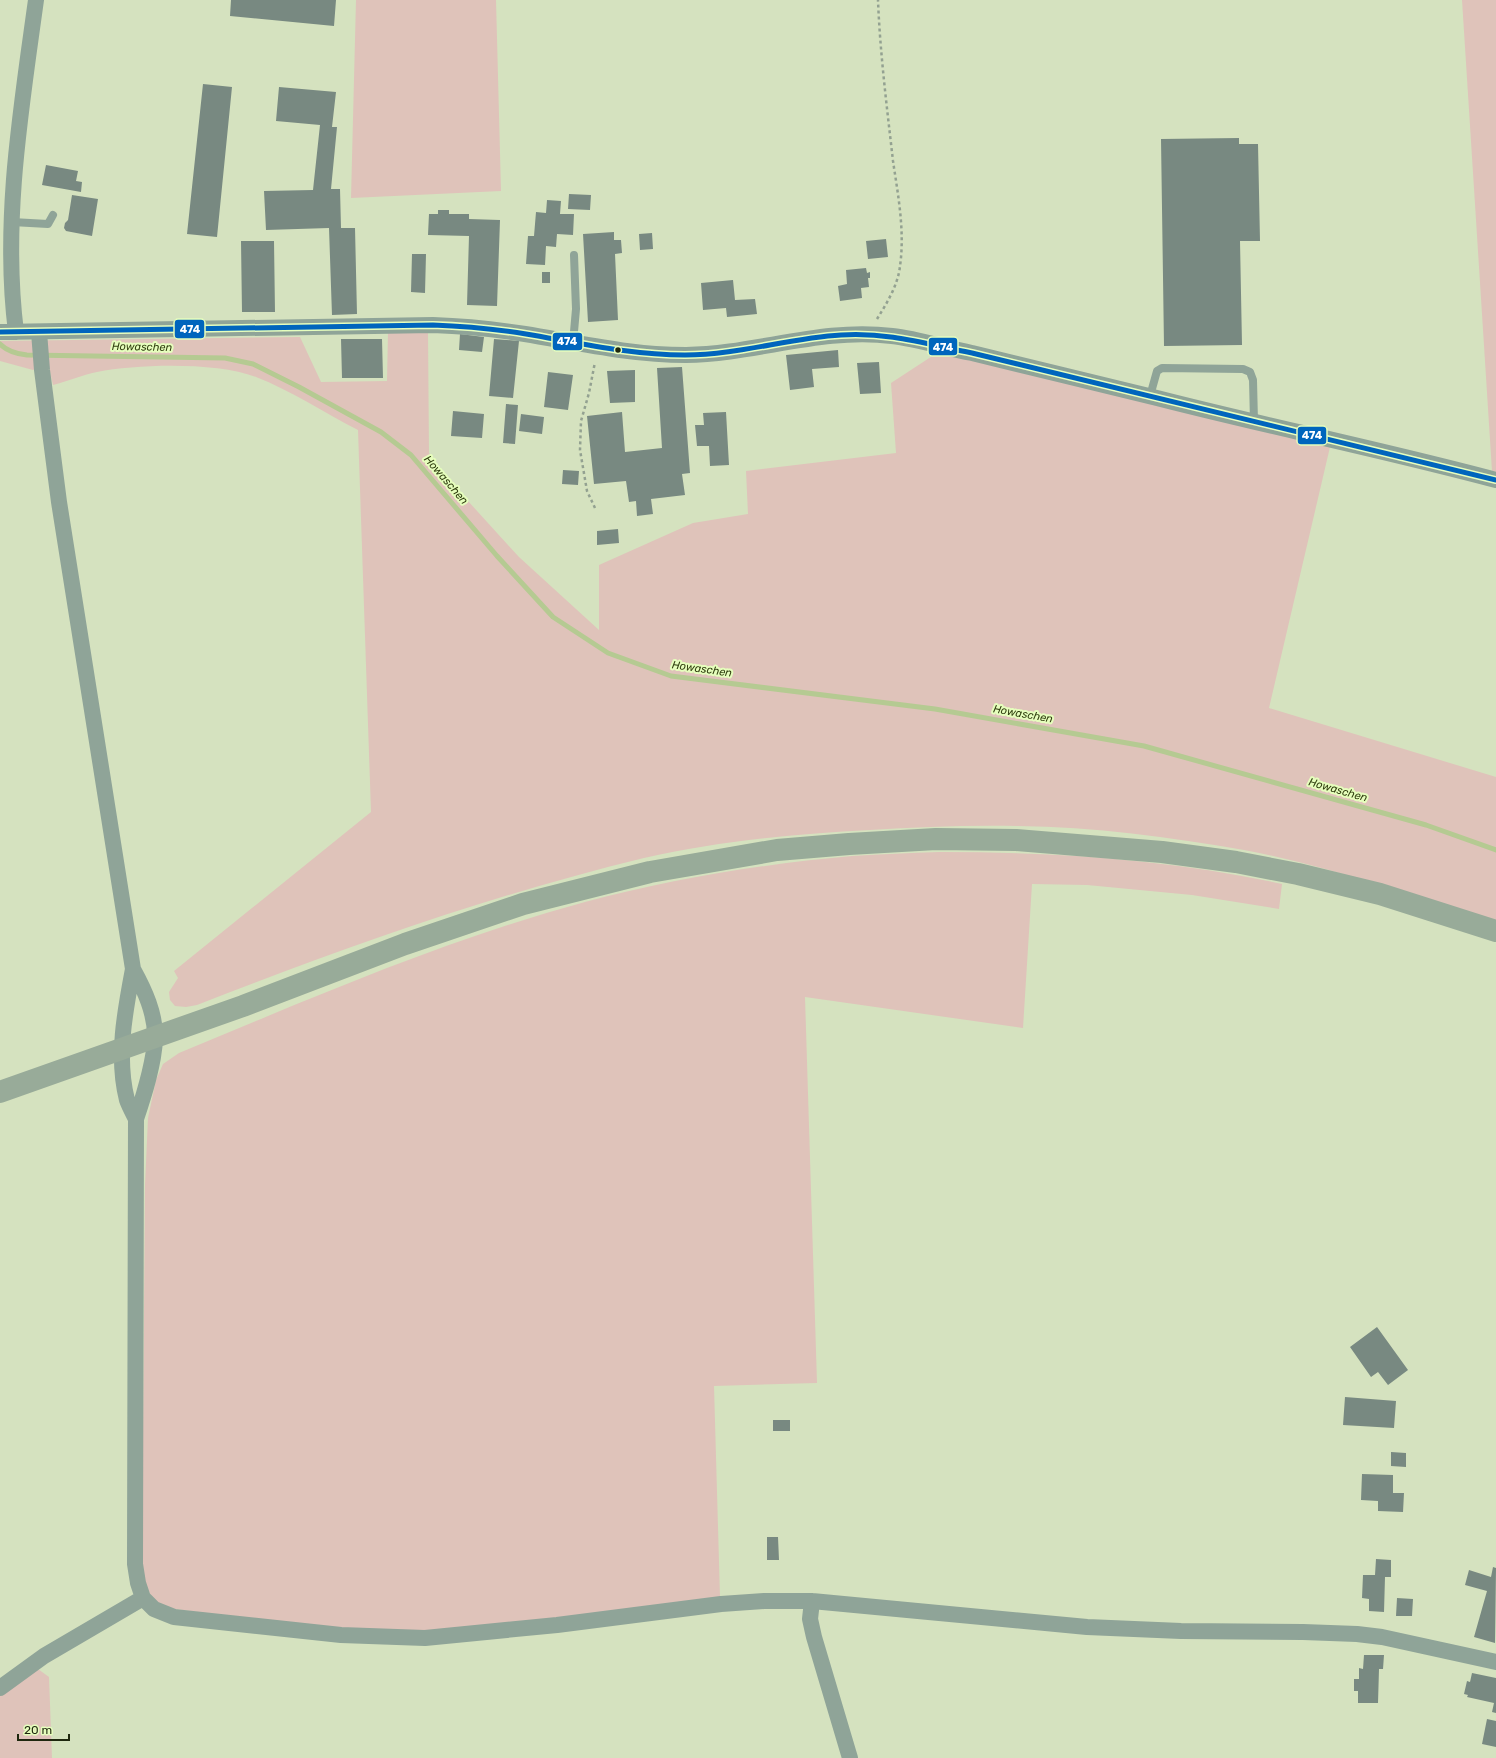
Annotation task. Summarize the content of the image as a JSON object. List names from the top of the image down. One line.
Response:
{"water":["Howaschen"],"lines":["transit line 474"],"scale_bar":"20 m"}
